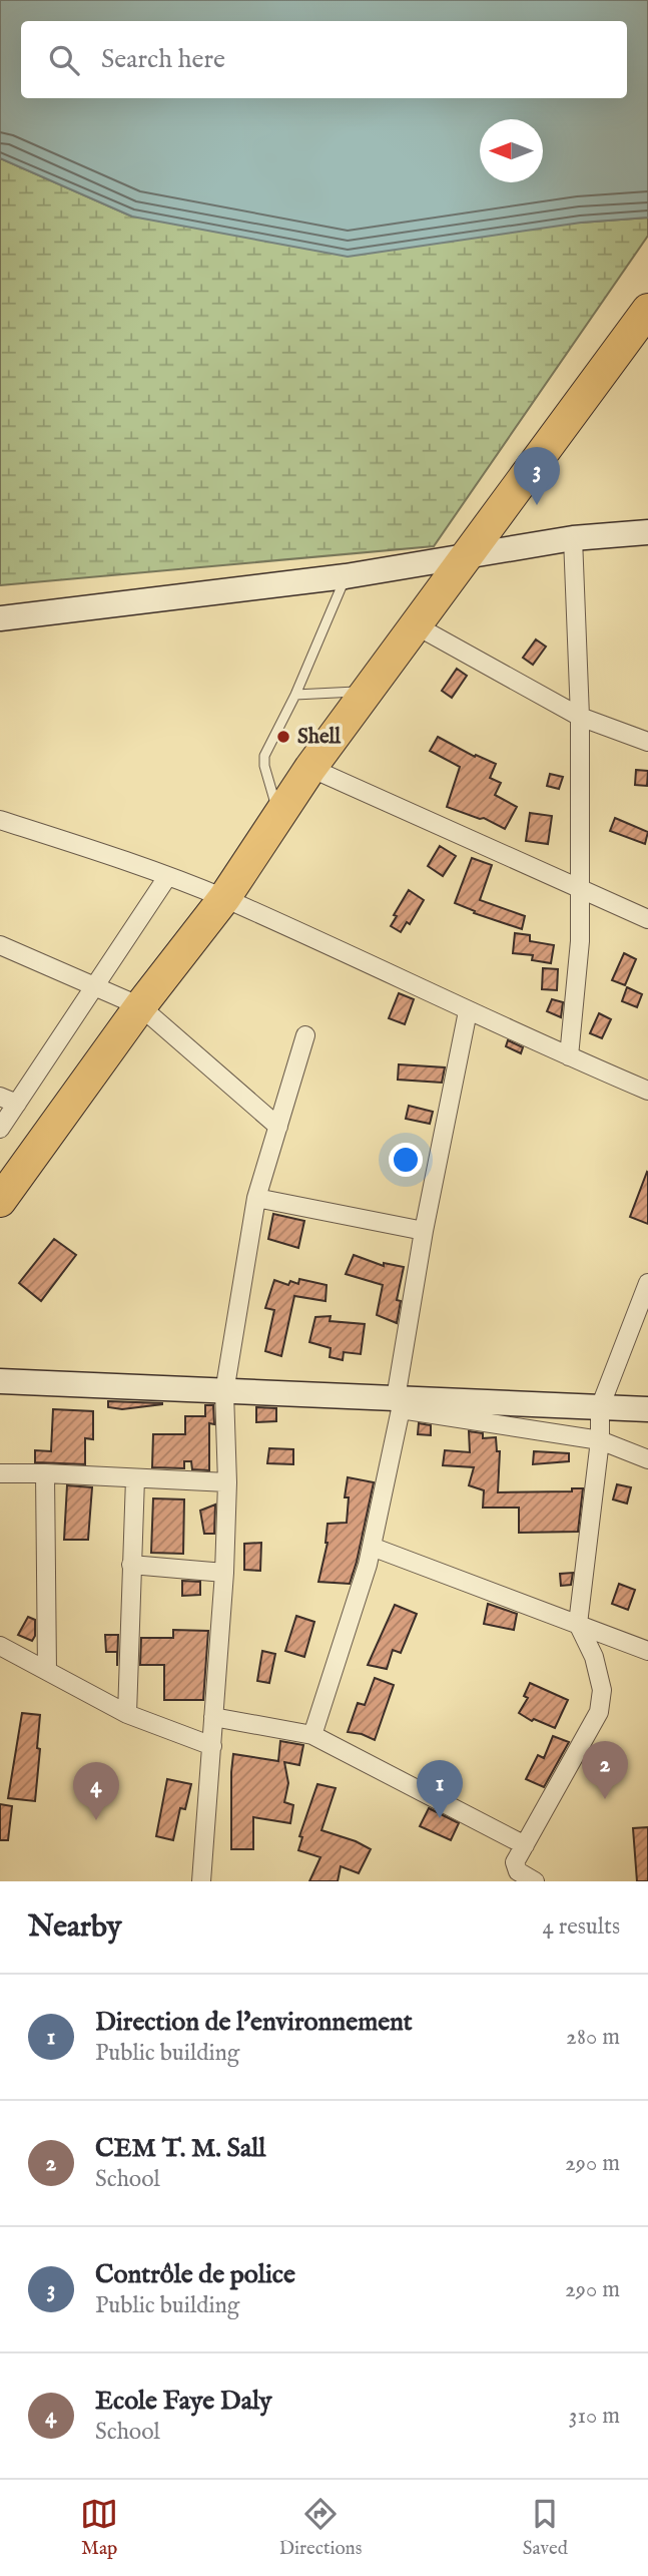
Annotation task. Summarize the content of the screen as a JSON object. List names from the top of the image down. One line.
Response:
{"places":["Shell"],"north":"left","page":{"search":"Search here","pins":["3","2","1","4"],"heading":["Nearby","4 results"],"list":[{"mark":"1","name":"Direction de l'environnement","note":"Public building","value":"280 m"},{"mark":"2","name":"CEM T. M. Sall","note":"School","value":"290 m"},{"mark":"3","name":"Contrôle de police","note":"Public building","value":"290 m"},{"mark":"4","name":"Ecole Faye Daly","note":"School","value":"310 m"}],"nav":["Map","Directions","Saved"]}}
